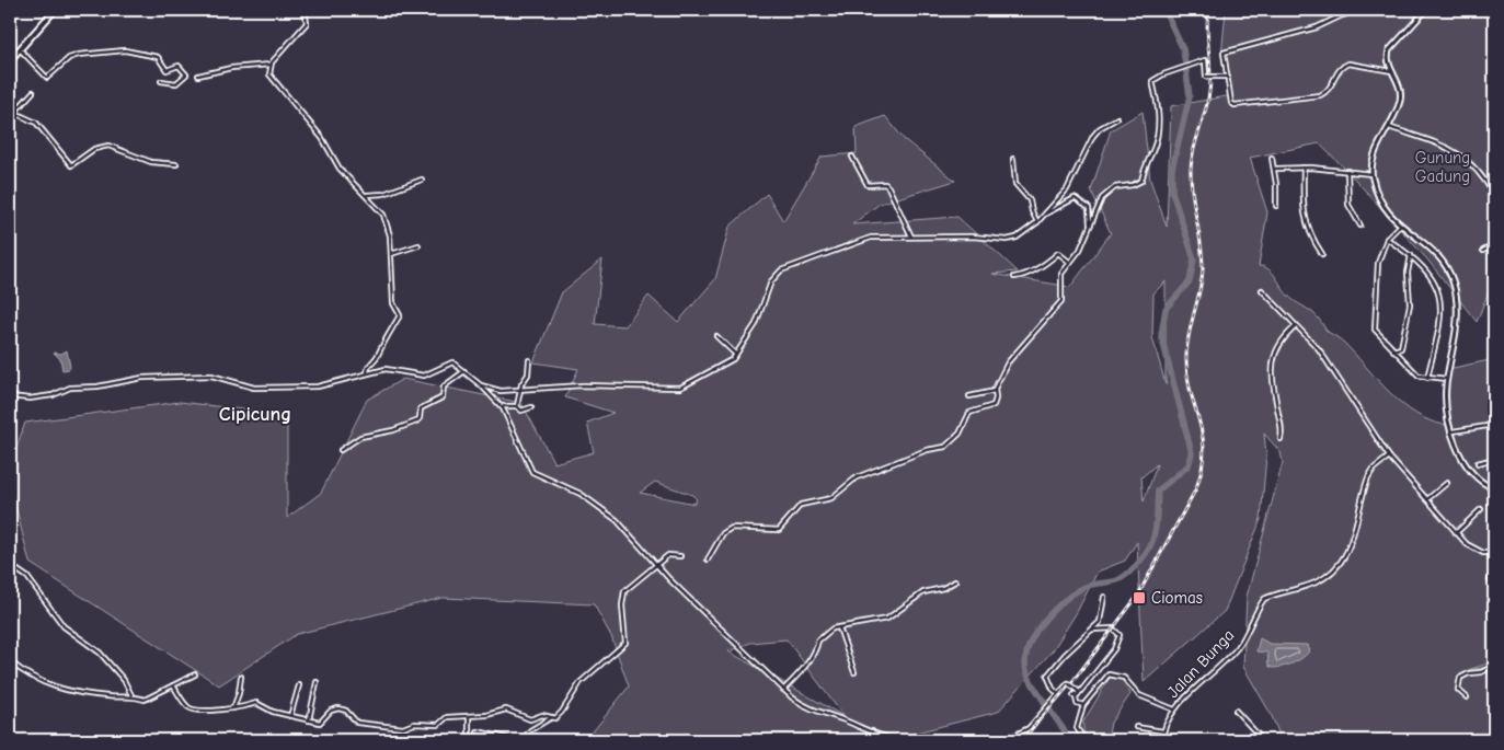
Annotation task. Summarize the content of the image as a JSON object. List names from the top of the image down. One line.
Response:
{"streets":{"street":["Jalan Bunga"]},"districts":["Cipicung"],"parks":["Gunung Gadung"],"places":{"transit":["Ciomas"]}}
